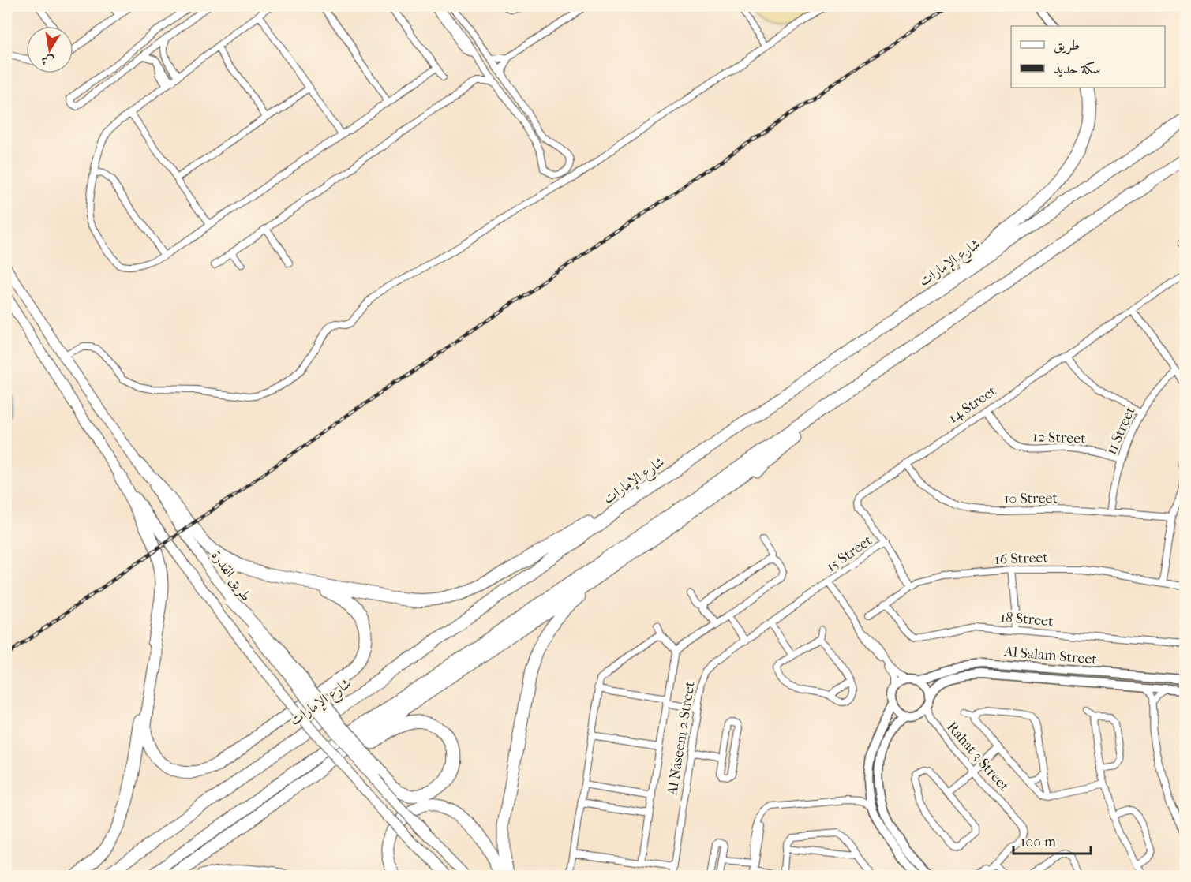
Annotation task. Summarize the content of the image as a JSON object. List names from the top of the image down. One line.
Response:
{"streets":{"highway":["شارع الإمارات"],"main road":["طريق القدرة"],"street":["14 Street","11 Street","12 Street","10 Street","15 Street","16 Street","18 Street","Al Salam Street","Al Naseem 2 Street","Rahat 3 Street"]},"crossings":[["14 Street","12 Street"],["14 Street","10 Street"],["14 Street","15 Street"],["14 Street","16 Street"],["11 Street","12 Street"],["11 Street","10 Street"],["15 Street","Al Naseem 2 Street"],["16 Street","18 Street"],["Al Salam Street","Rahat 3 Street"]],"legend":["طريق","سكة حديد"],"scale_bar":"100 m","north":"bottom"}
